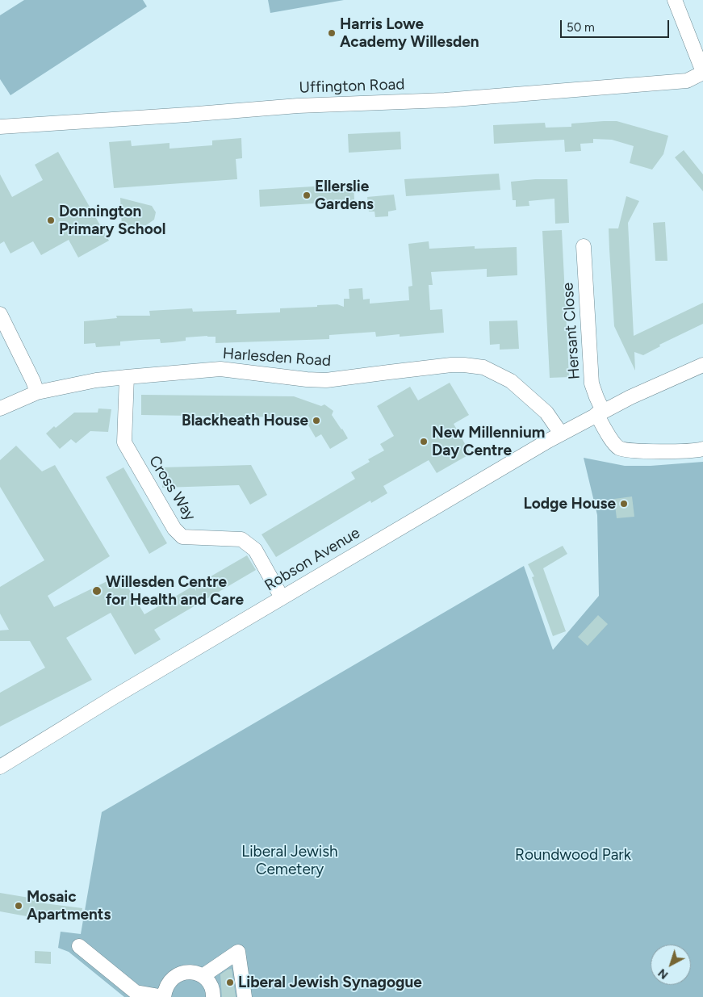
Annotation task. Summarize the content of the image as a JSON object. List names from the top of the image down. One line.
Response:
{"streets":{"street":["Uffington Road","Hersant Close","Harlesden Road","Cross Way","Robson Avenue"]},"crossings":[["Harlesden Road","Cross Way"],["Harlesden Road","Robson Avenue"],["Cross Way","Robson Avenue"]],"parks":["Liberal Jewish Cemetery","Roundwood Park"],"places":["Harris Lowe Academy Willesden","Ellerslie Gardens","Donnington Primary School","Blackheath House","New Millennium Day Centre","Lodge House","Willesden Centre for Health and Care","Mosaic Apartments","Liberal Jewish Synagogue"],"scale_bar":"50 m","north":"bottom left"}
